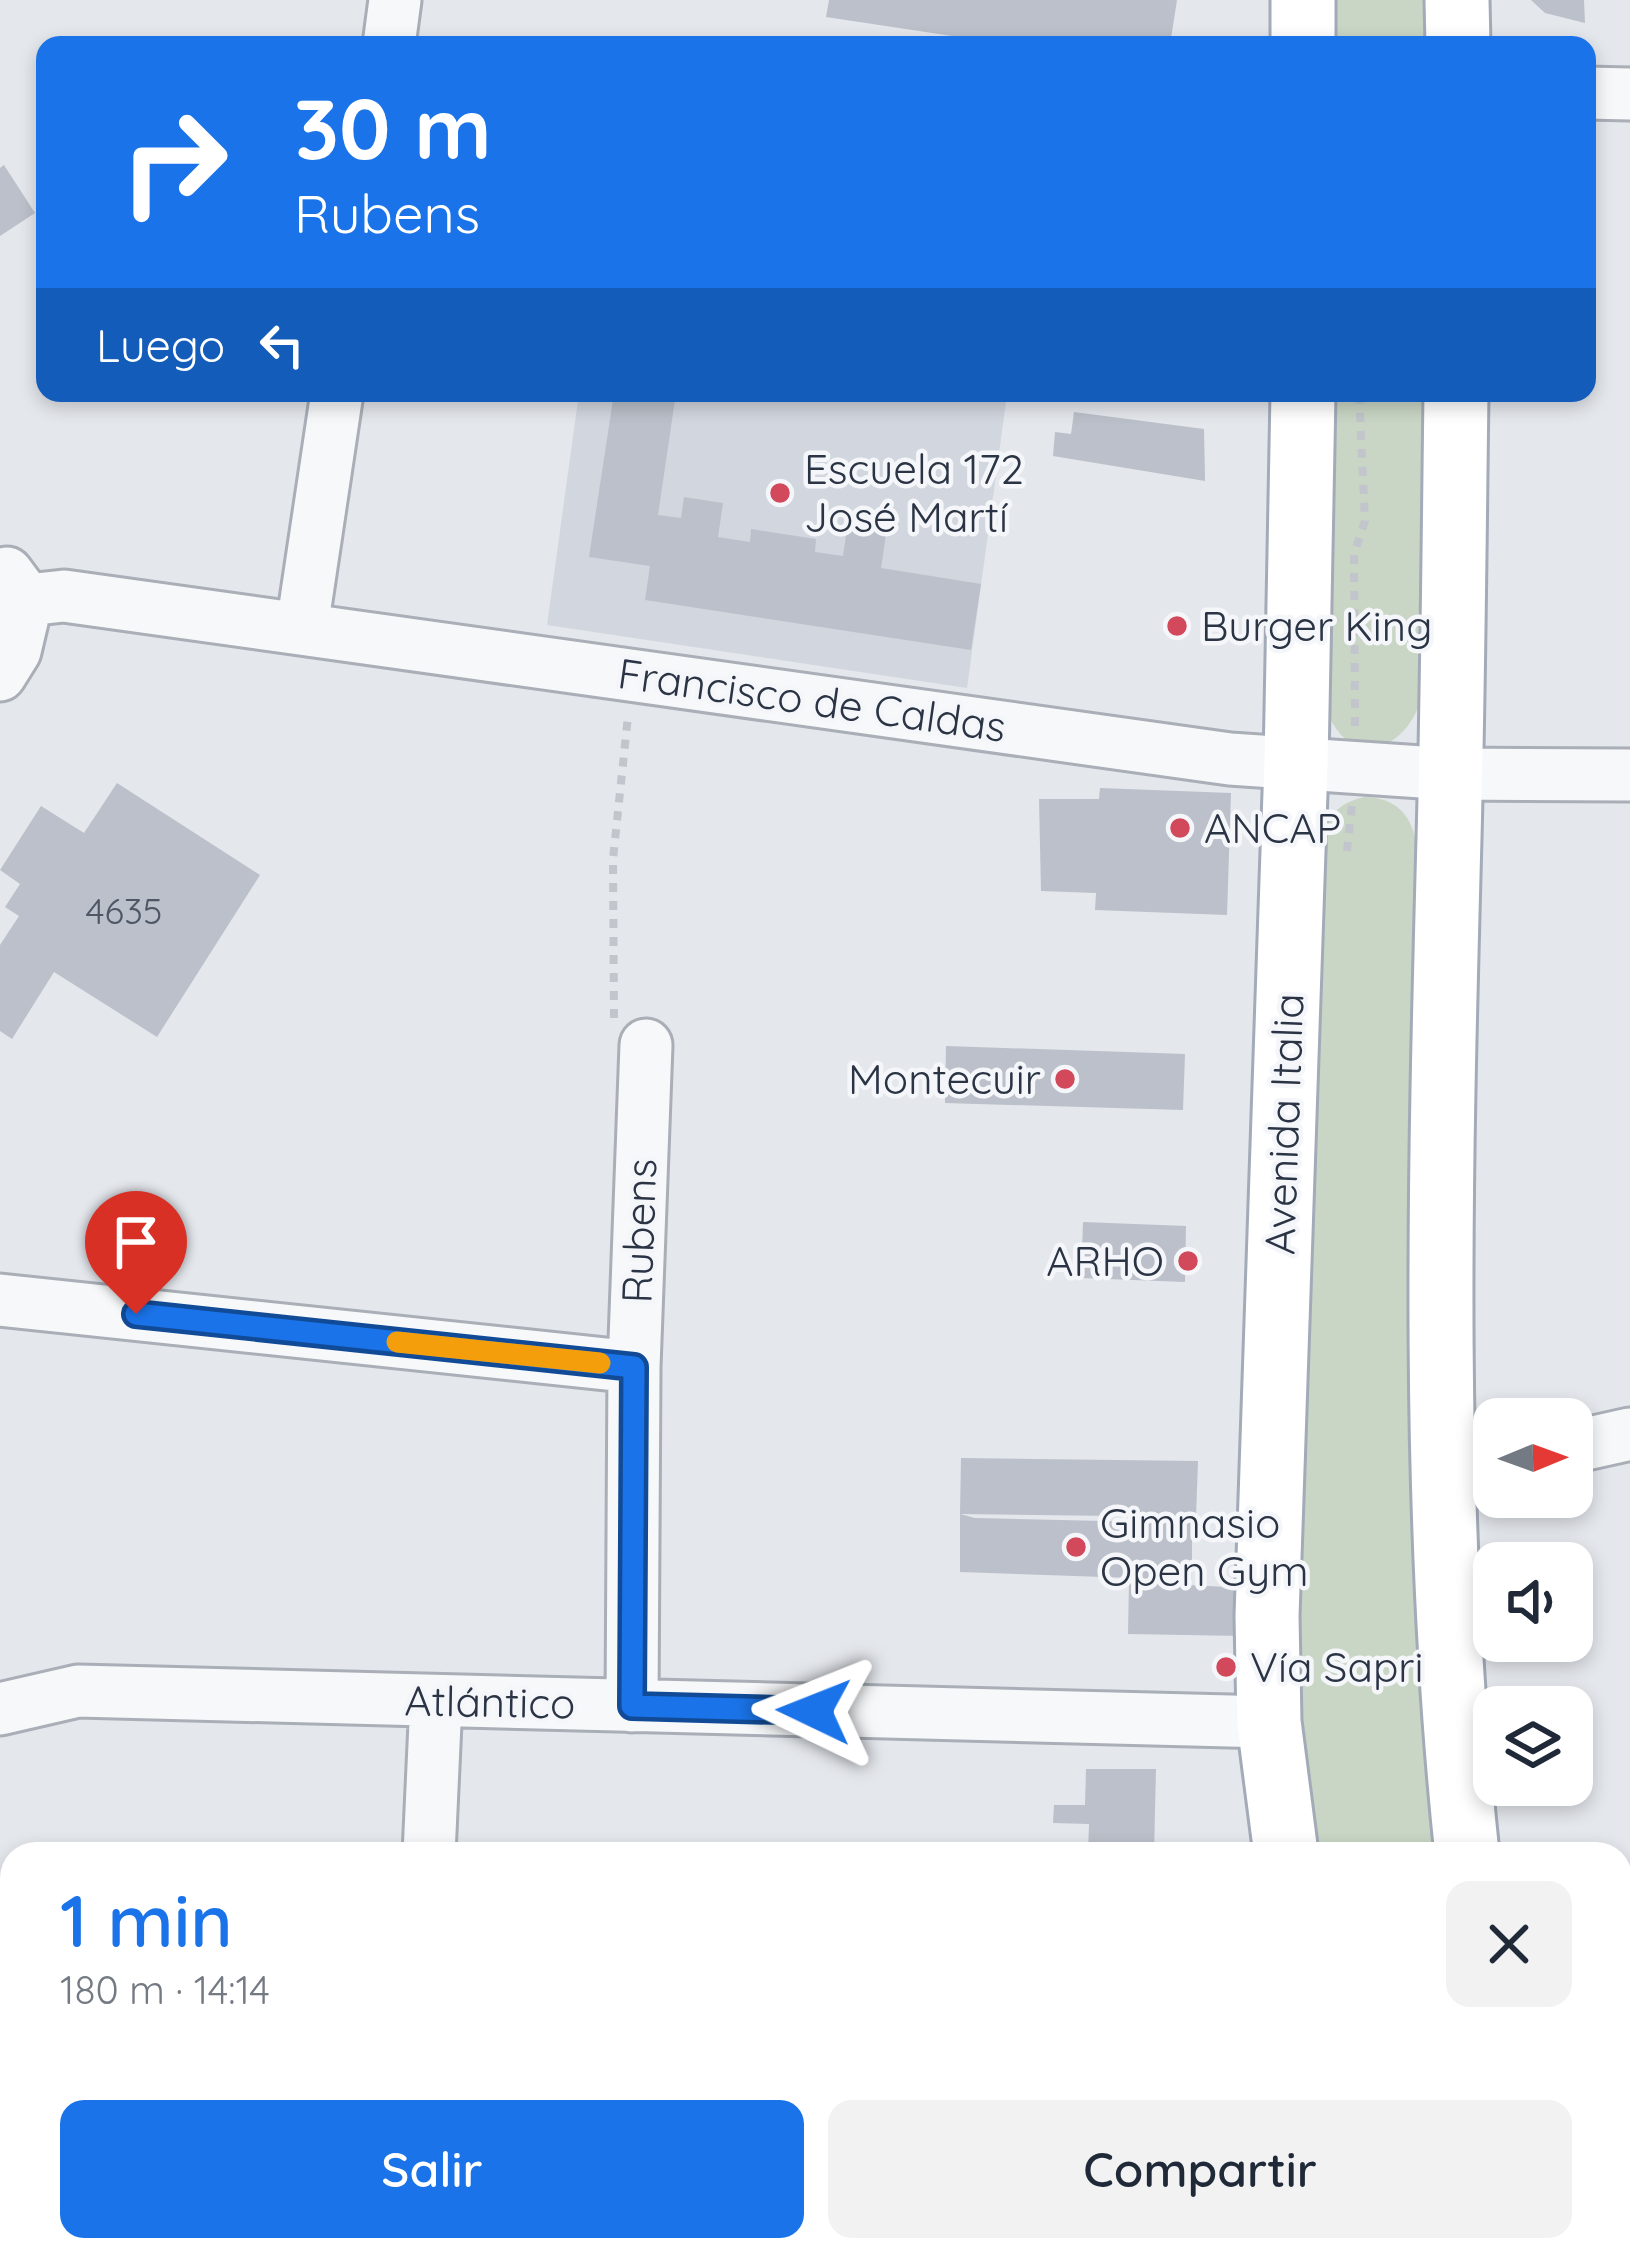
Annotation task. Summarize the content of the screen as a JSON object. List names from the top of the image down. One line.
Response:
{"streets":{"main road":["Avenida Italia"],"street":["Francisco de Caldas","Rubens","Atlántico"]},"crossings":[["Francisco de Caldas","Avenida Italia"],["Avenida Italia","Atlántico"],["Rubens","Atlántico"]],"places":["Escuela 172 José Martí","Burger King","ANCAP","Montecuir","ARHO","Gimnasio Open Gym","Vía Sapri"],"house_numbers":["4635"],"north":"right","page":{"turn":["30 m","Rubens"],"then":"Luego","heading":["1 min","180 m · 14:14"],"buttons":["Salir","Compartir"]}}
